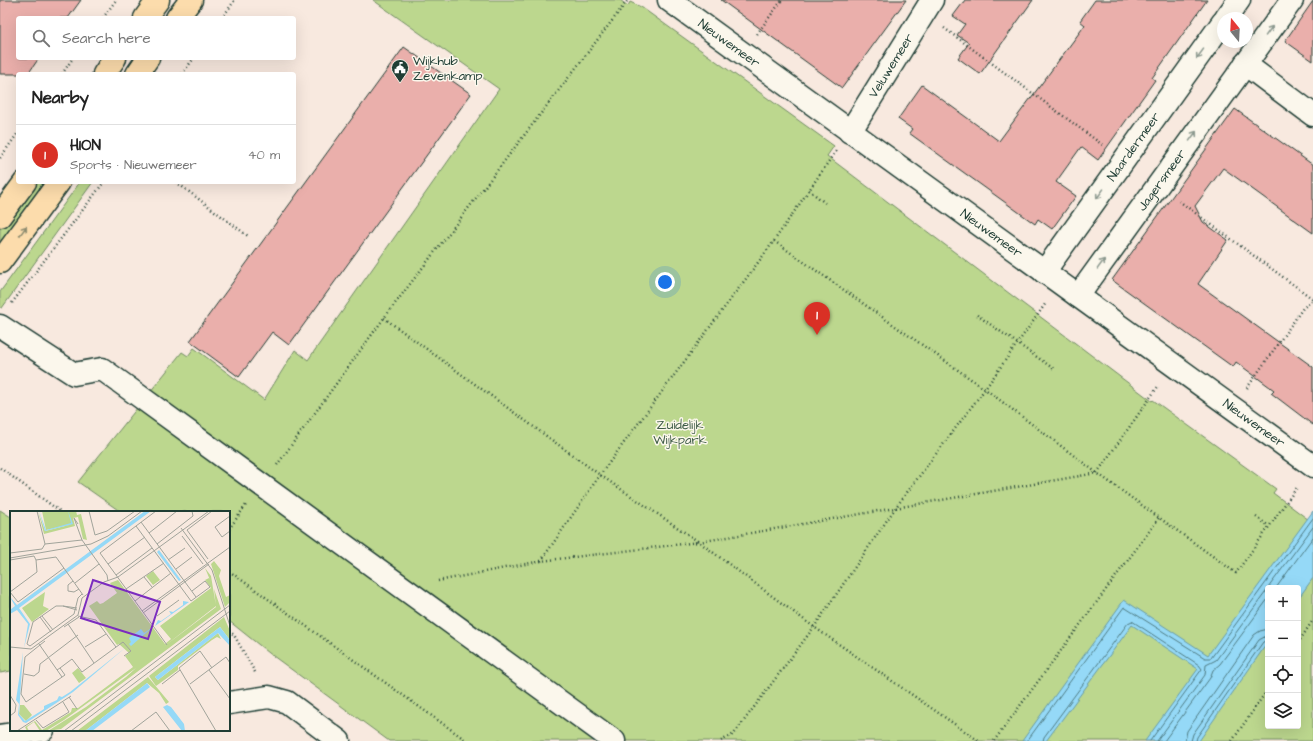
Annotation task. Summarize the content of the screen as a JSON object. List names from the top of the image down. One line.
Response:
{"streets":{"street":["Nieuwemeer","Veluwemeer","Naardermeer","Jagersmeer"]},"crossings":[["Nieuwemeer","Veluwemeer"],["Nieuwemeer","Naardermeer"],["Nieuwemeer","Jagersmeer"]],"one_way":["Naardermeer","Jagersmeer"],"parks":["Zuidelijk Wijkpark"],"places":{"public building":["Wijkhub Zevenkamp"]},"north":"top","page":{"search":"Search here","heading":"Nearby","list":[{"mark":"1","name":"HION","note":"Sports · Nieuwemeer","value":"40 m"}],"pins":"1","map_buttons":["+","−"]}}
